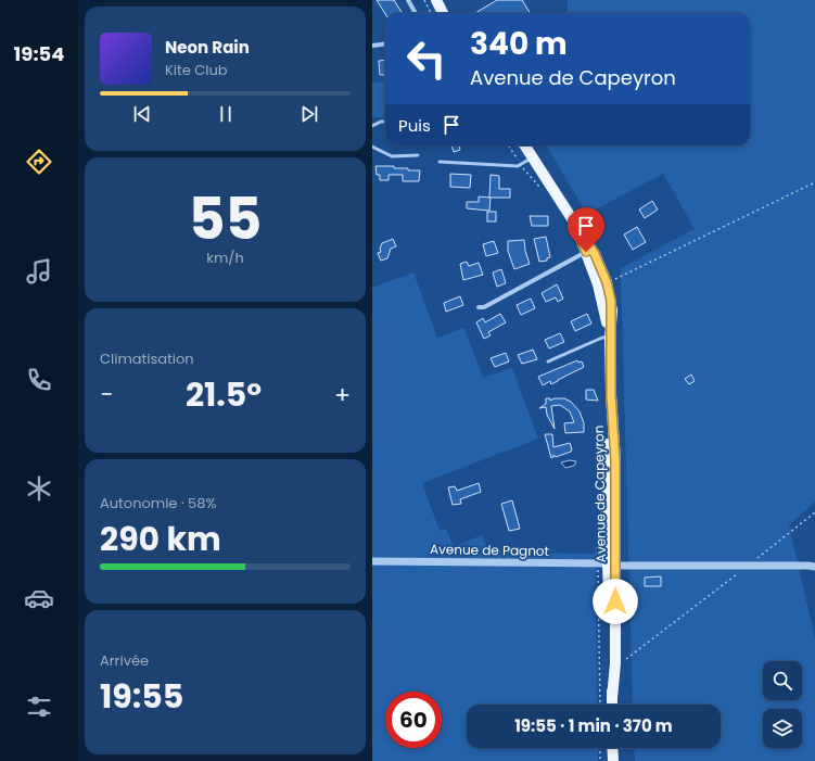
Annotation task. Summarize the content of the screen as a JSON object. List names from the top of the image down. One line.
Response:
{"streets":{"main road":["Avenue de Capeyron"],"street":["Avenue de Pagnot"]},"crossings":[["Avenue de Capeyron","Avenue de Pagnot"]],"page":{"tabs":"19:54","turn":["340 m","Avenue de Capeyron"],"song":["Neon Rain","Kite Club"],"then":"Puis","tile":[["55","km/h"],"Climatisation",["Autonomie · 58%","290 km"],["Arrivée","19:55"]],"heat":["−","21.5°","+"],"limit":"60","trip":"19:55 · 1 min · 370 m"}}
